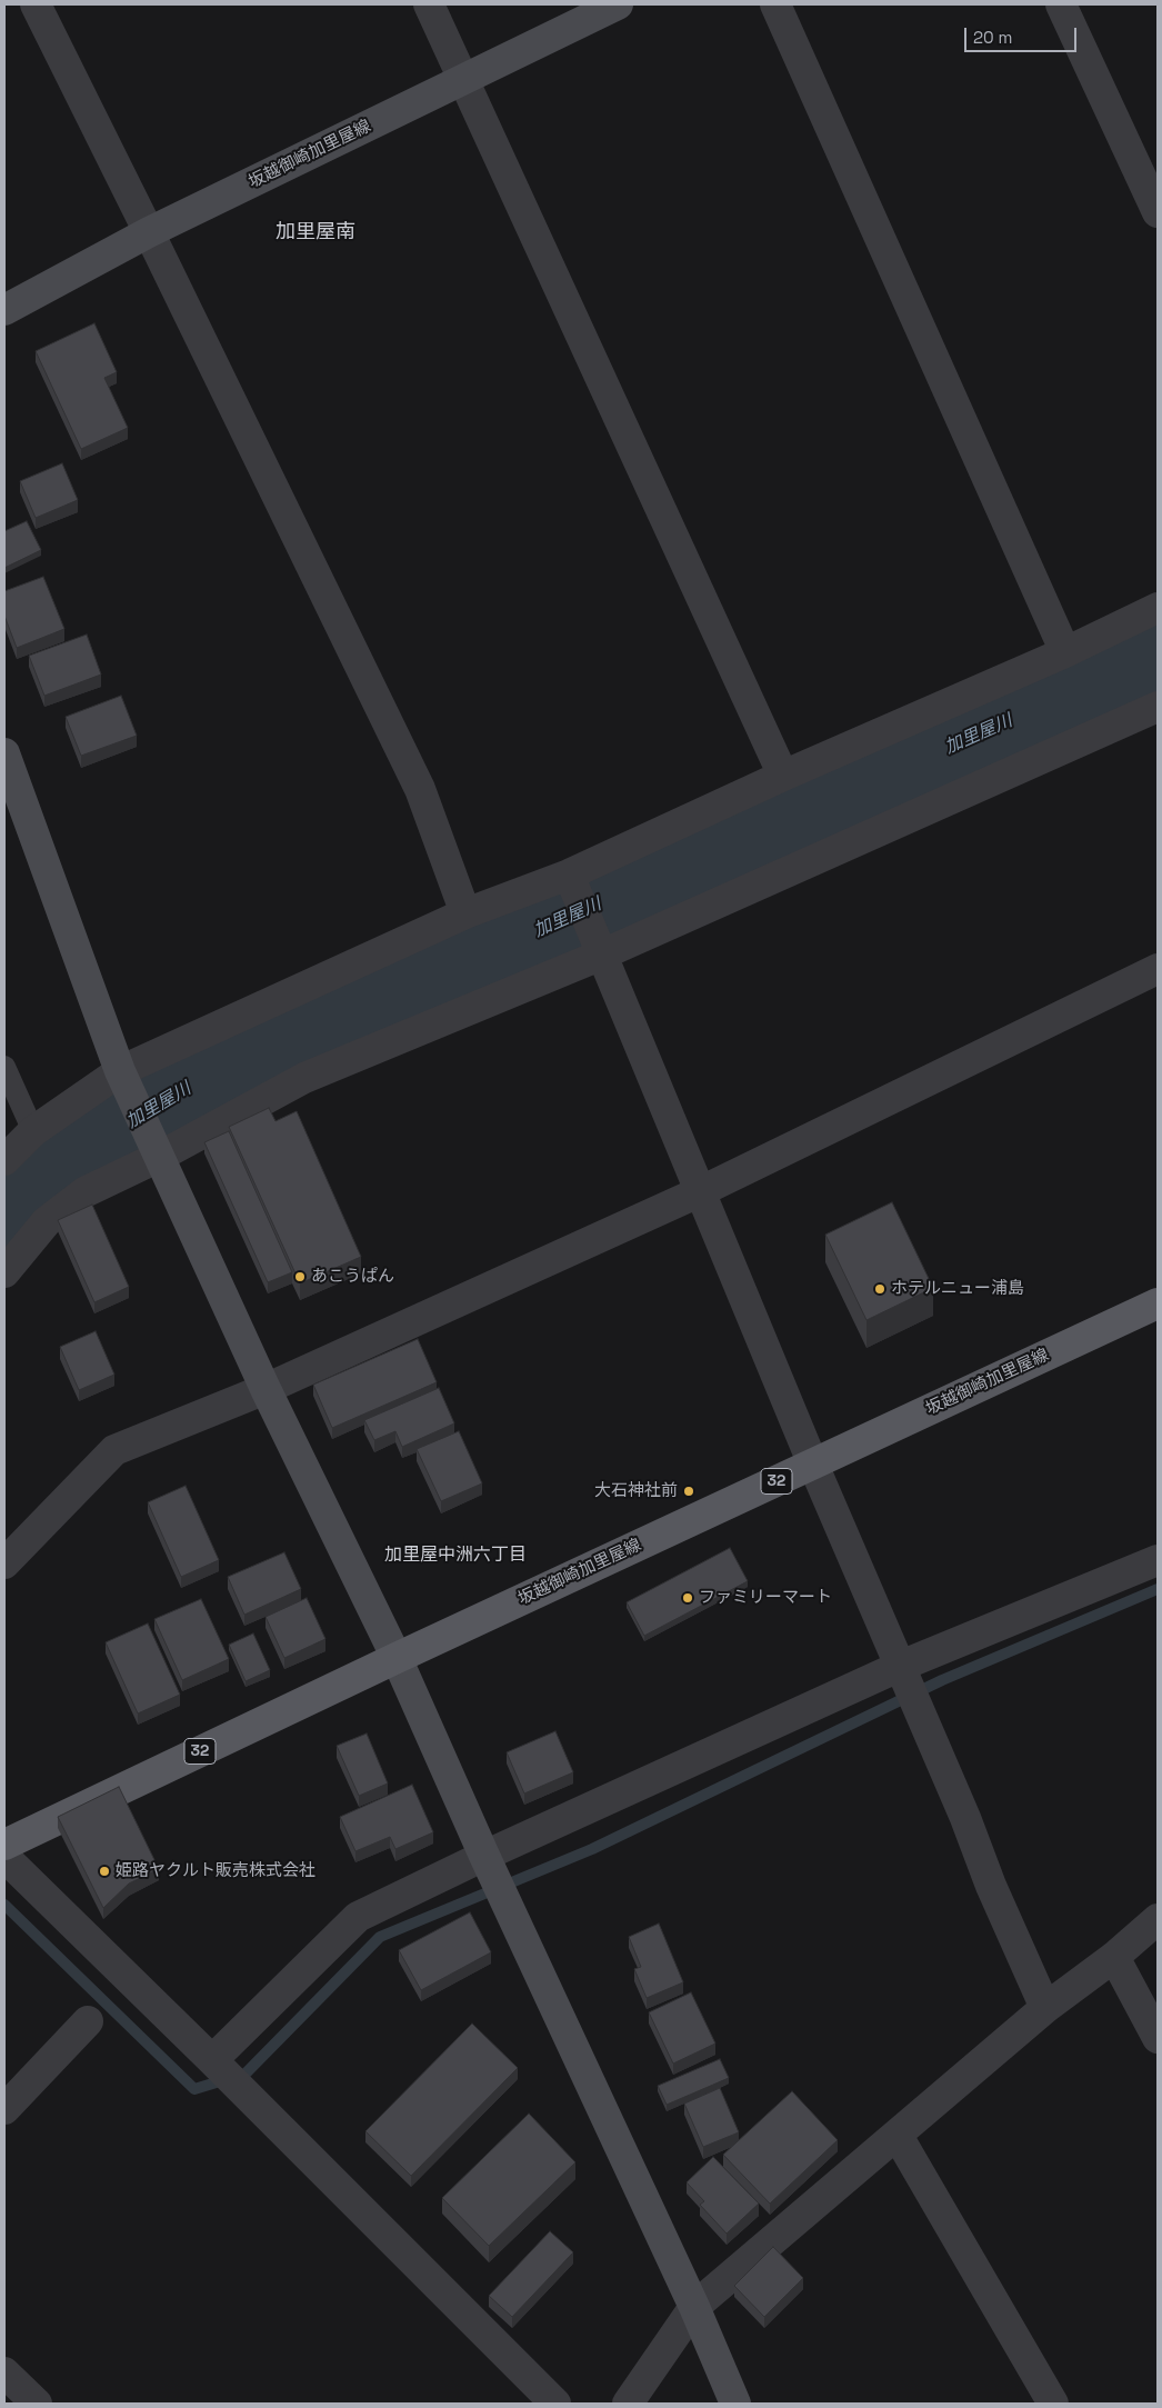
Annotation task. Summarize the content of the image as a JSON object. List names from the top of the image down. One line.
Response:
{"streets":{"main road":["坂越御崎加里屋線","32"]},"districts":["加里屋南","加里屋中洲六丁目"],"water":["加里屋川"],"places":["あこうぱん","ホテルニュー浦島","大石神社前","ファミリーマート","姫路ヤクルト販売株式会社"],"scale_bar":"20 m"}
